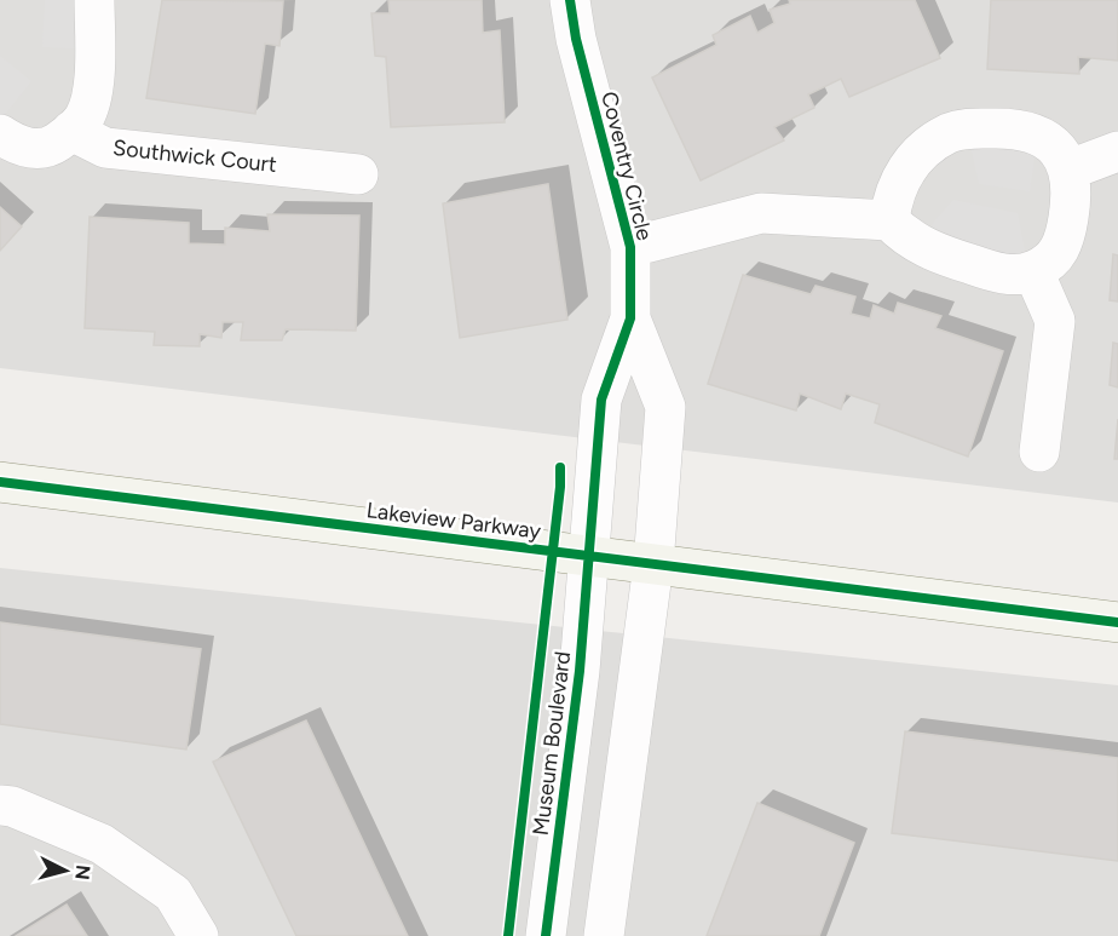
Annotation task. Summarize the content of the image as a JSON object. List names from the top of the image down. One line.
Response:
{"streets":{"street":["Southwick Court","Coventry Circle","Lakeview Parkway","Museum Boulevard"]},"crossings":[["Coventry Circle","Lakeview Parkway"],["Coventry Circle","Museum Boulevard"],["Lakeview Parkway","Museum Boulevard"]],"north":"right"}
